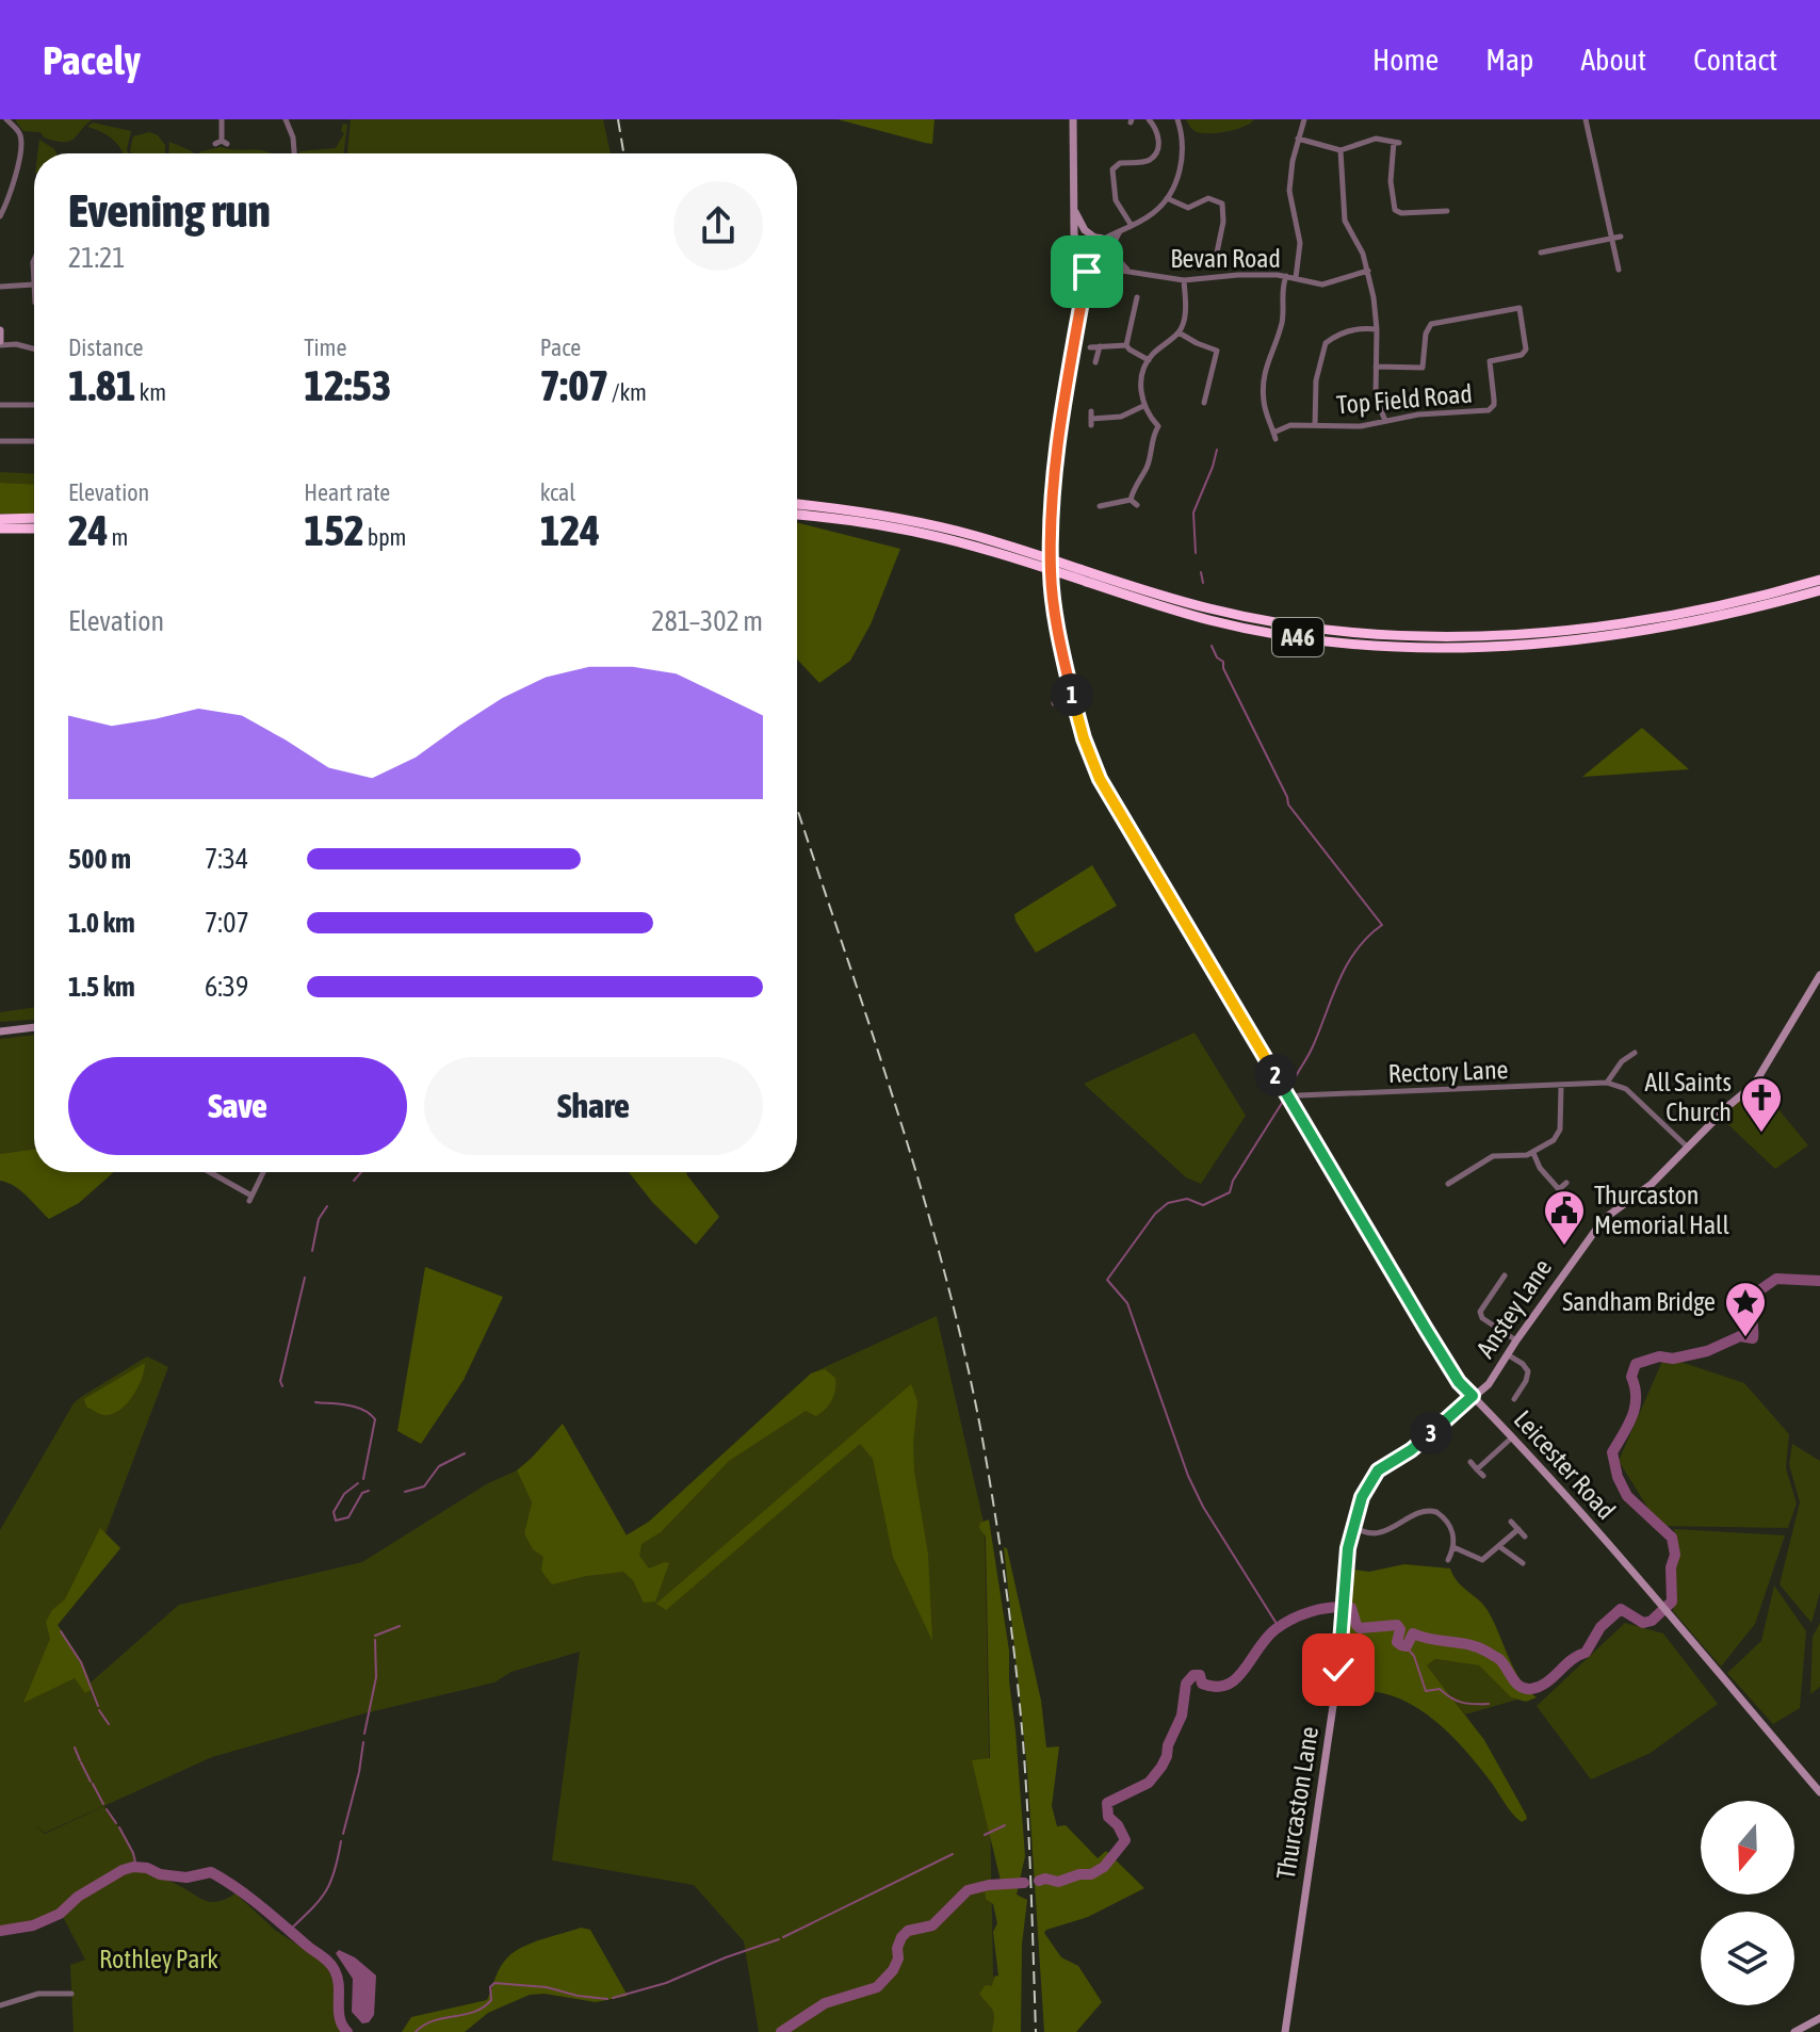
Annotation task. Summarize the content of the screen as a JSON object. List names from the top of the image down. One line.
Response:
{"streets":{"highway":["A46"],"street":["Bevan Road","Top Field Road","Rectory Lane","Anstey Lane","Leicester Road","Thurcaston Lane"]},"crossings":[["Bevan Road","Top Field Road"],["Bevan Road","Leicester Road"],["Rectory Lane","Leicester Road"],["Anstey Lane","Leicester Road"],["Anstey Lane","Thurcaston Lane"]],"parks":["Rothley Park"],"places":{"church":["All Saints Church"],"public building":["Thurcaston Memorial Hall"],"place":["Sandham Bridge"]},"north":"bottom","page":{"header":"Pacely","nav":["Home","Map","About","Contact"],"heading":["Evening run","21:21"],"stats":[["Distance","1.81 km"],["Time","12:53"],["Pace","7:07 /km"],["Elevation","24 m"],["Heart rate","152 bpm"],["kcal","124"]],"chart":["Elevation","281–302 m"],"pins":["1","2","3"],"list":[{"name":"500 m","note":"7:34"},{"name":"1.0 km","note":"7:07"},{"name":"1.5 km","note":"6:39"}],"buttons":["Save","Share"]}}
